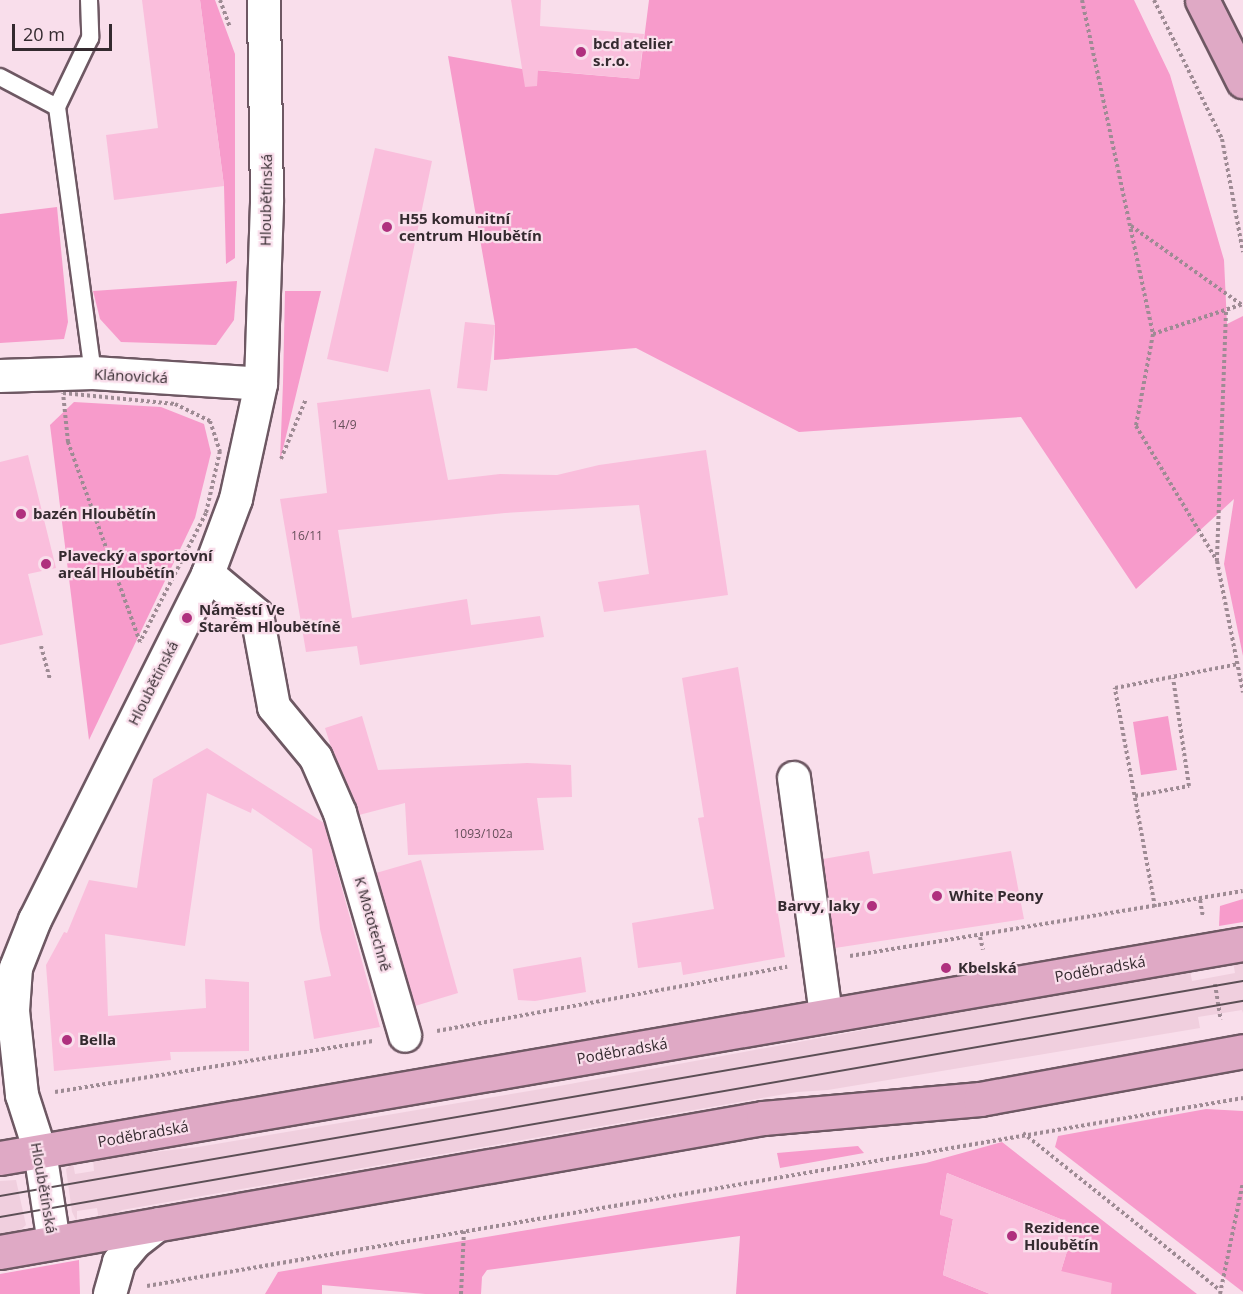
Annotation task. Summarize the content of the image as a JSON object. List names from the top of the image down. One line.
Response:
{"streets":{"main road":["Poděbradská"],"street":["Hloubětínská","Klánovická","K Mototechně"]},"crossings":[["Hloubětínská","Klánovická"],["Hloubětínská","K Mototechně"],["Hloubětínská","Poděbradská"]],"places":["bcd atelier s.r.o.","H55 komunitní centrum Hloubětín","bazén Hloubětín","Plavecký a sportovní areál Hloubětín","Náměstí Ve Starém Hloubětíně","White Peony","Barvy, laky","Kbelská","Bella","Rezidence Hloubětín"],"house_numbers":["14/9","16/11","1093/102a"],"scale_bar":"20 m"}
